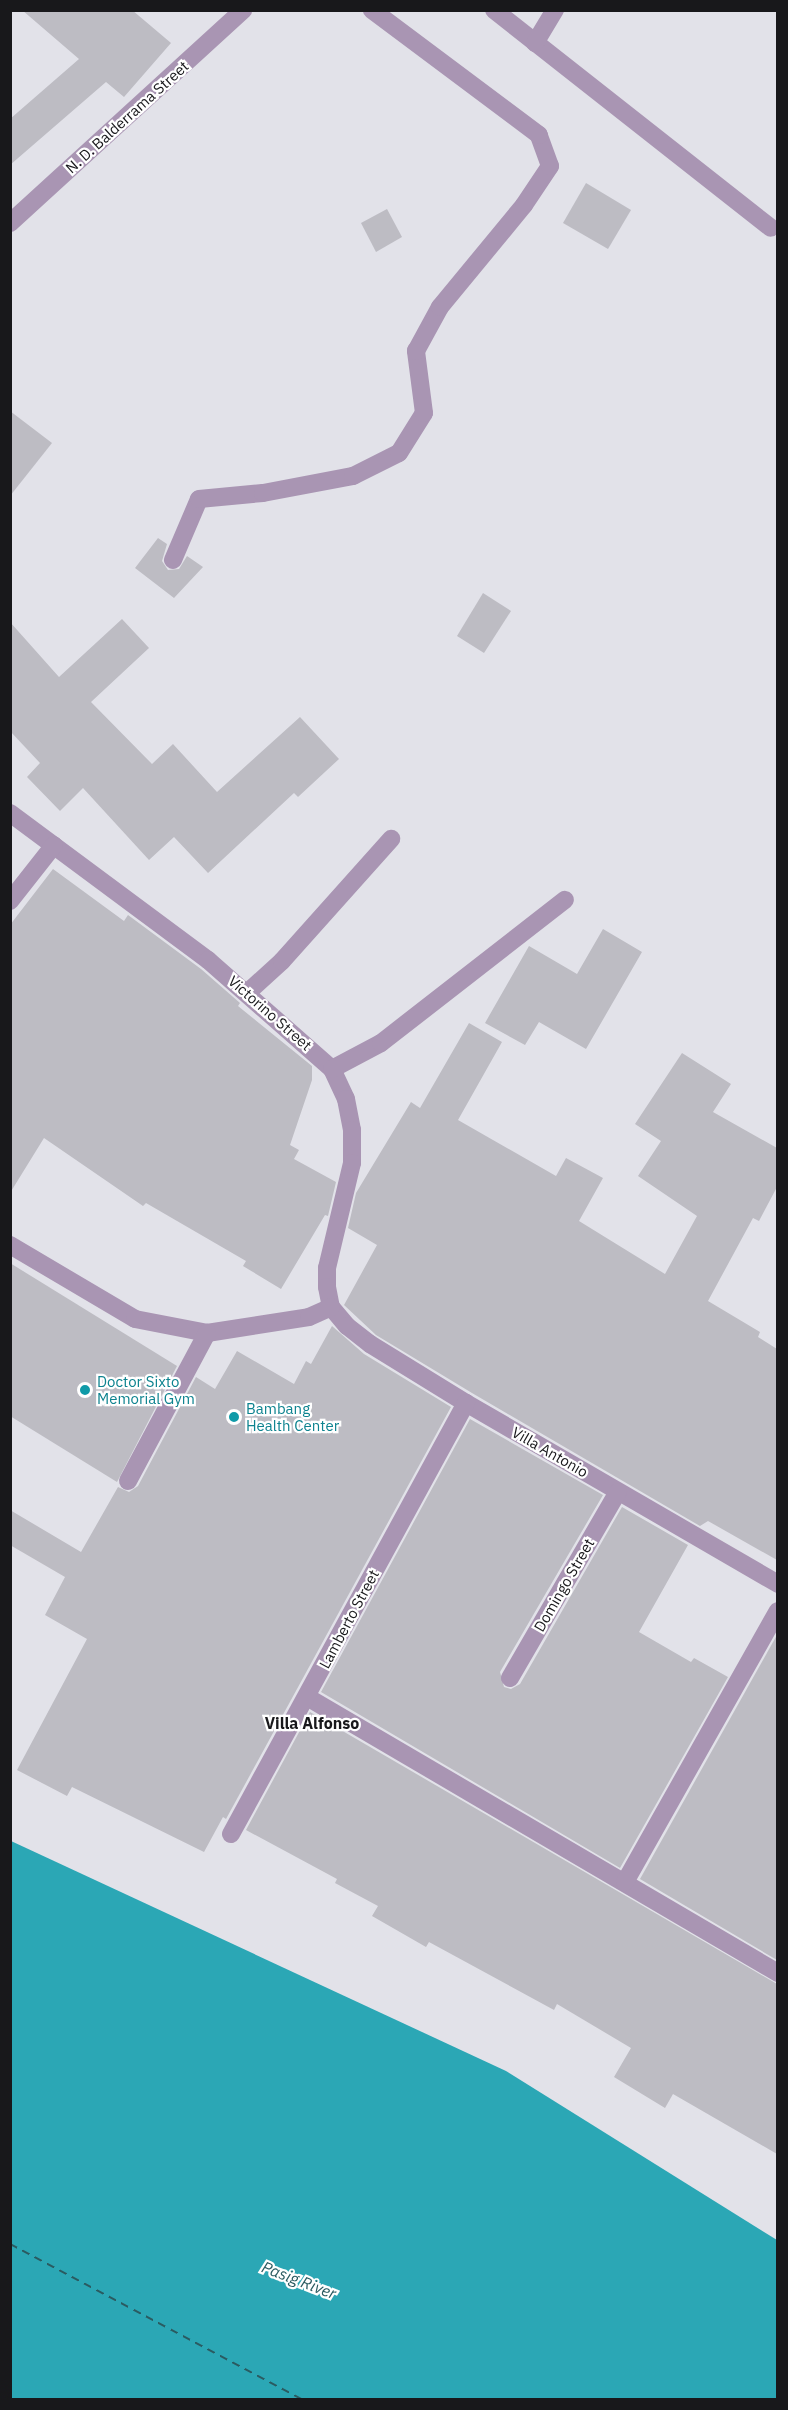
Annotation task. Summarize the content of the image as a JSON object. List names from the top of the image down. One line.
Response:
{"streets":{"street":["N. D. Balderrama Street","Victorino Street","Villa Antonio","Domingo Street","Lamberto Street"]},"crossings":[["Victorino Street","Villa Antonio"],["Villa Antonio","Domingo Street"],["Villa Antonio","Lamberto Street"]],"districts":["Villa Alfonso"],"water":["Pasig River"],"places":["Doctor Sixto Memorial Gym","Bambang Health Center"]}
